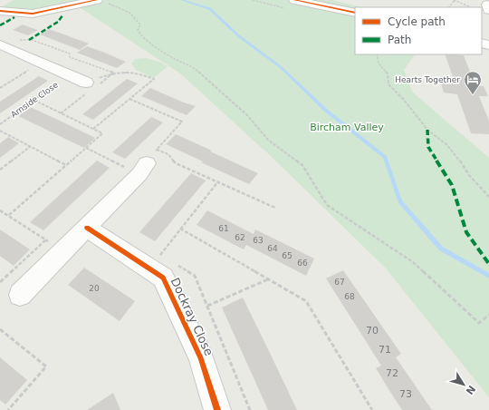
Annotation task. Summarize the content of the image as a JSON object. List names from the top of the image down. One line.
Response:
{"streets":{"street":["Arnside Close","Dockray Close"]},"parks":["Bircham Valley"],"places":{"hotel":["Hearts Together"]},"house_numbers":["61","62","63","64","65","66","67","20","68","70","71","72","73"],"legend":["Cycle path","Path"],"north":"bottom right"}
